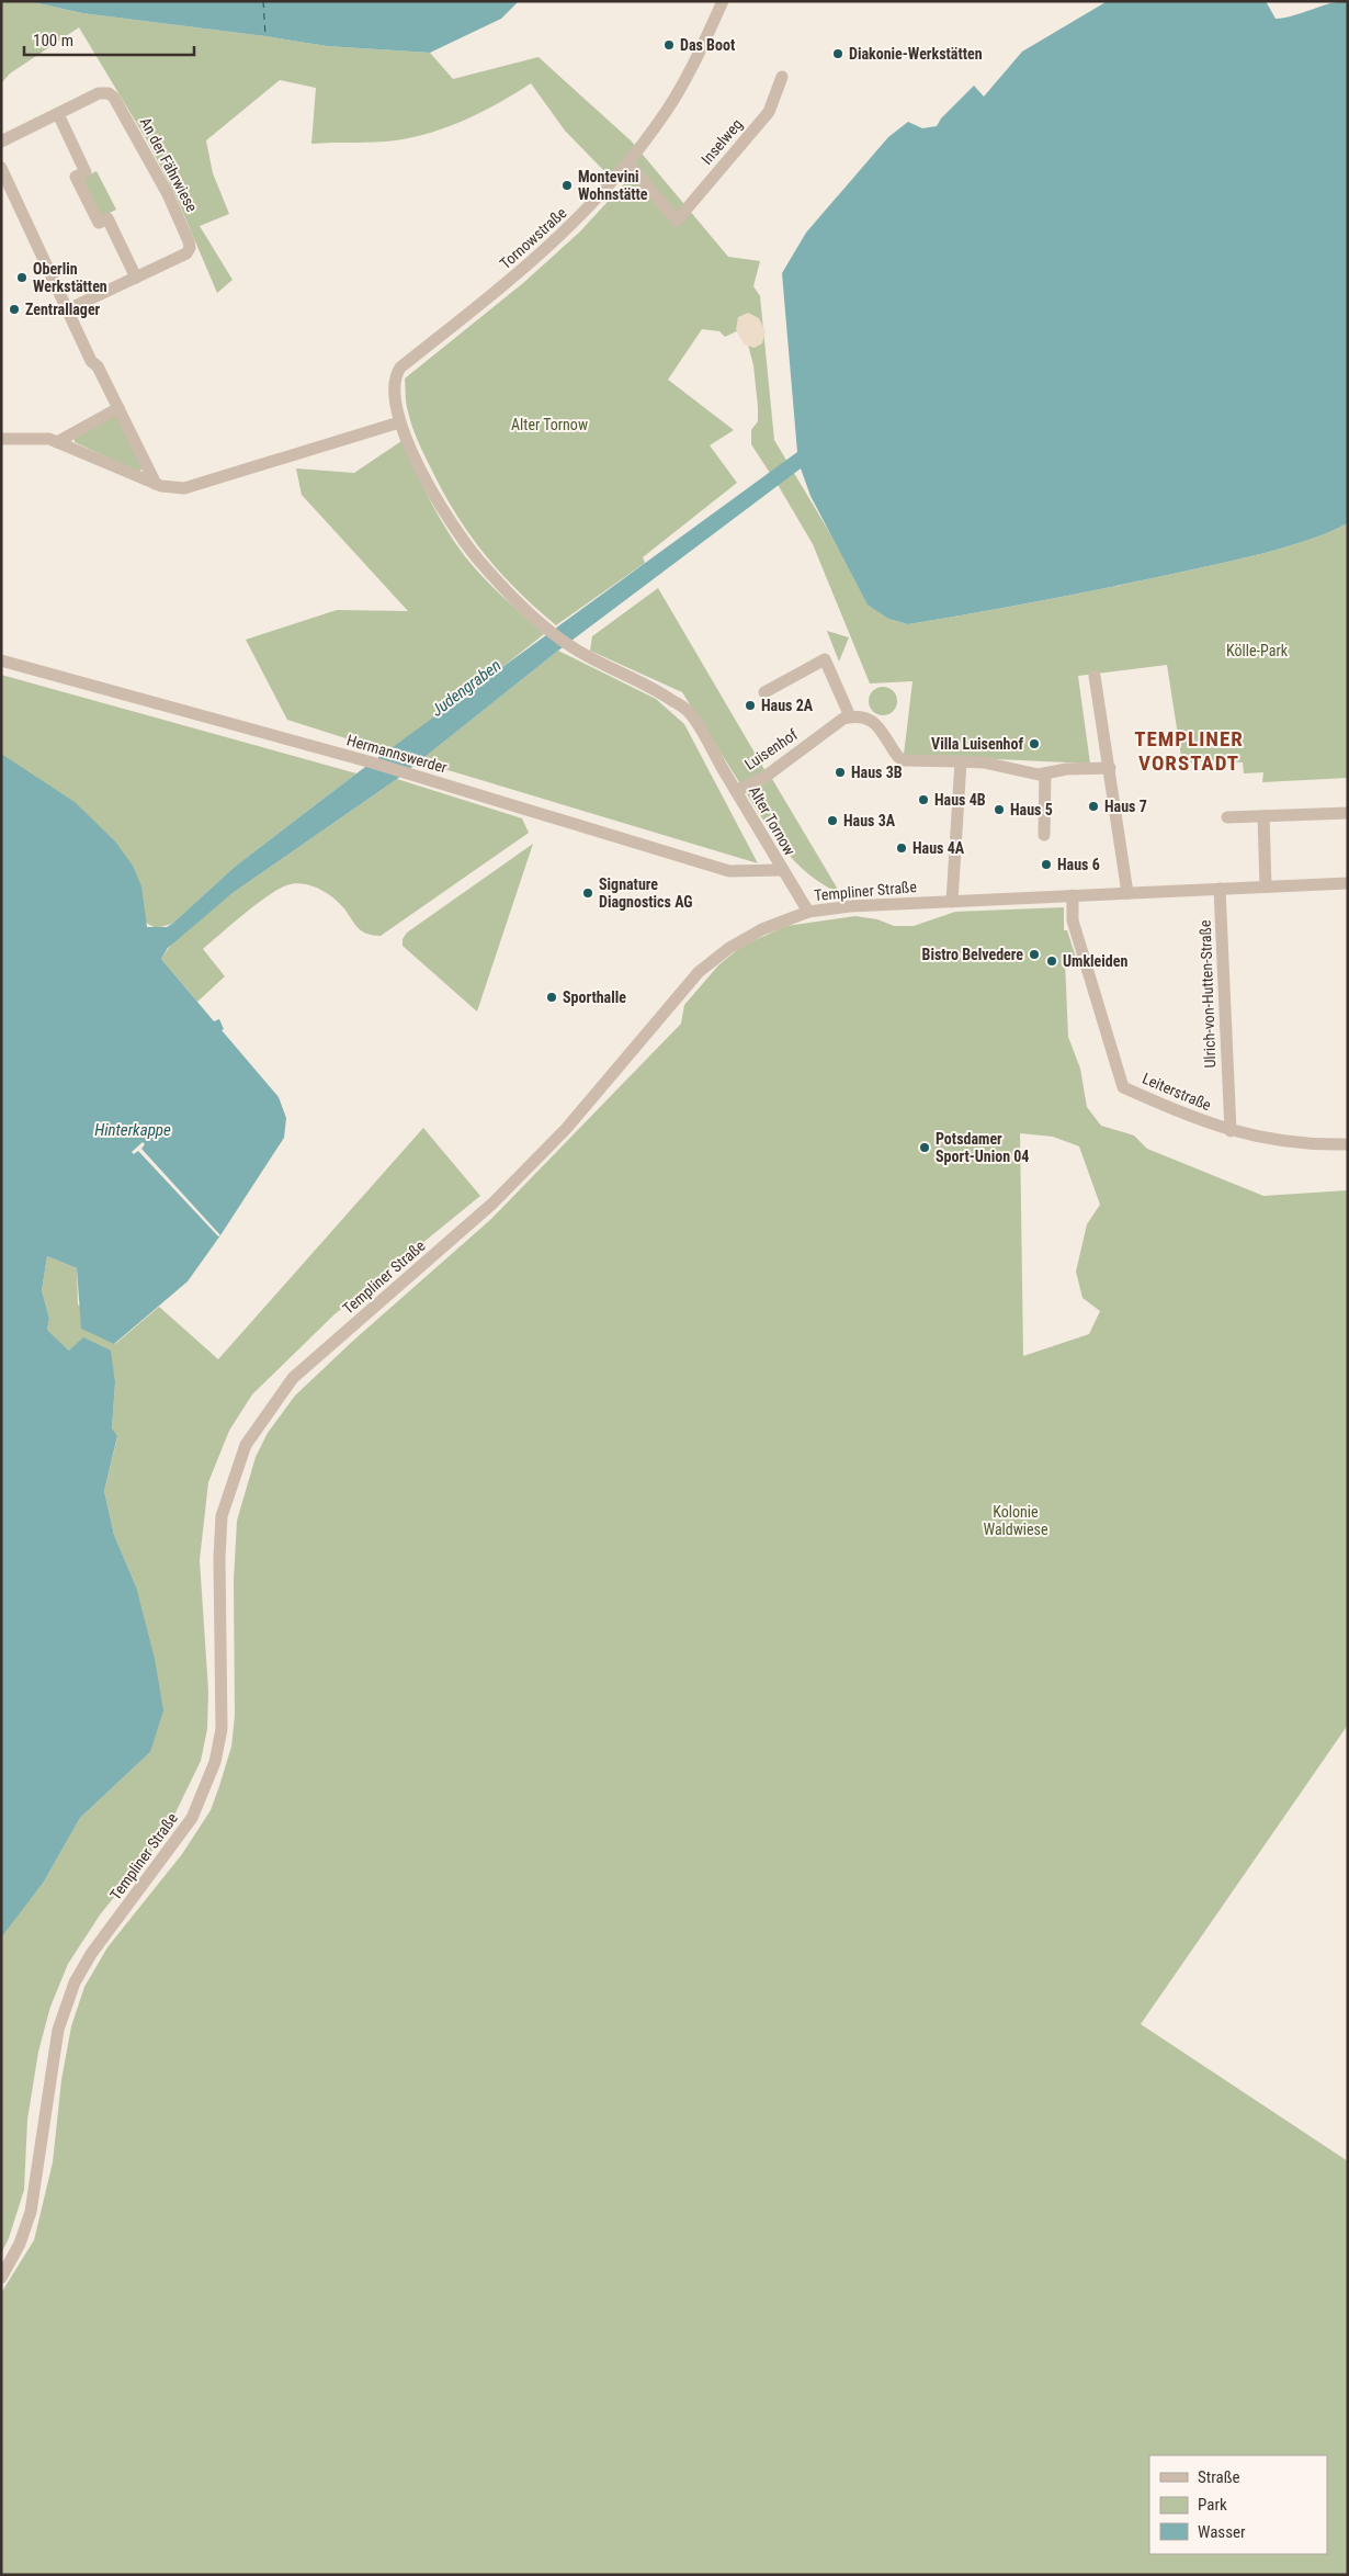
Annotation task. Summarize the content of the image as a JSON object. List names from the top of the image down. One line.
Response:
{"streets":{"street":["Inselweg","An der Fährwiese","Tornowstraße","Luisenhof","Hermannswerder","Alter Tornow","Templiner Straße","Ulrich-von-Hutten-Straße","Leiterstraße"]},"crossings":[["Inselweg","Tornowstraße"],["Tornowstraße","Alter Tornow"],["Luisenhof","Alter Tornow"],["Hermannswerder","Alter Tornow"],["Alter Tornow","Templiner Straße"],["Templiner Straße","Ulrich-von-Hutten-Straße"],["Templiner Straße","Leiterstraße"],["Ulrich-von-Hutten-Straße","Leiterstraße"]],"districts":["TEMPLINER VORSTADT"],"water":["Judengraben","Hinterkappe"],"parks":["Alter Tornow","Kölle-Park","Kolonie Waldwiese"],"places":["Das Boot","Diakonie-Werkstätten","Montevini Wohnstätte","Oberlin Werkstätten","Zentrallager","Haus 2A","Villa Luisenhof","Haus 3B","Haus 4B","Haus 7","Haus 5","Haus 3A","Haus 4A","Haus 6","Signature Diagnostics AG","Bistro Belvedere","Umkleiden","Sporthalle","Potsdamer Sport-Union 04"],"legend":["Straße","Park","Wasser"],"scale_bar":"100 m"}
